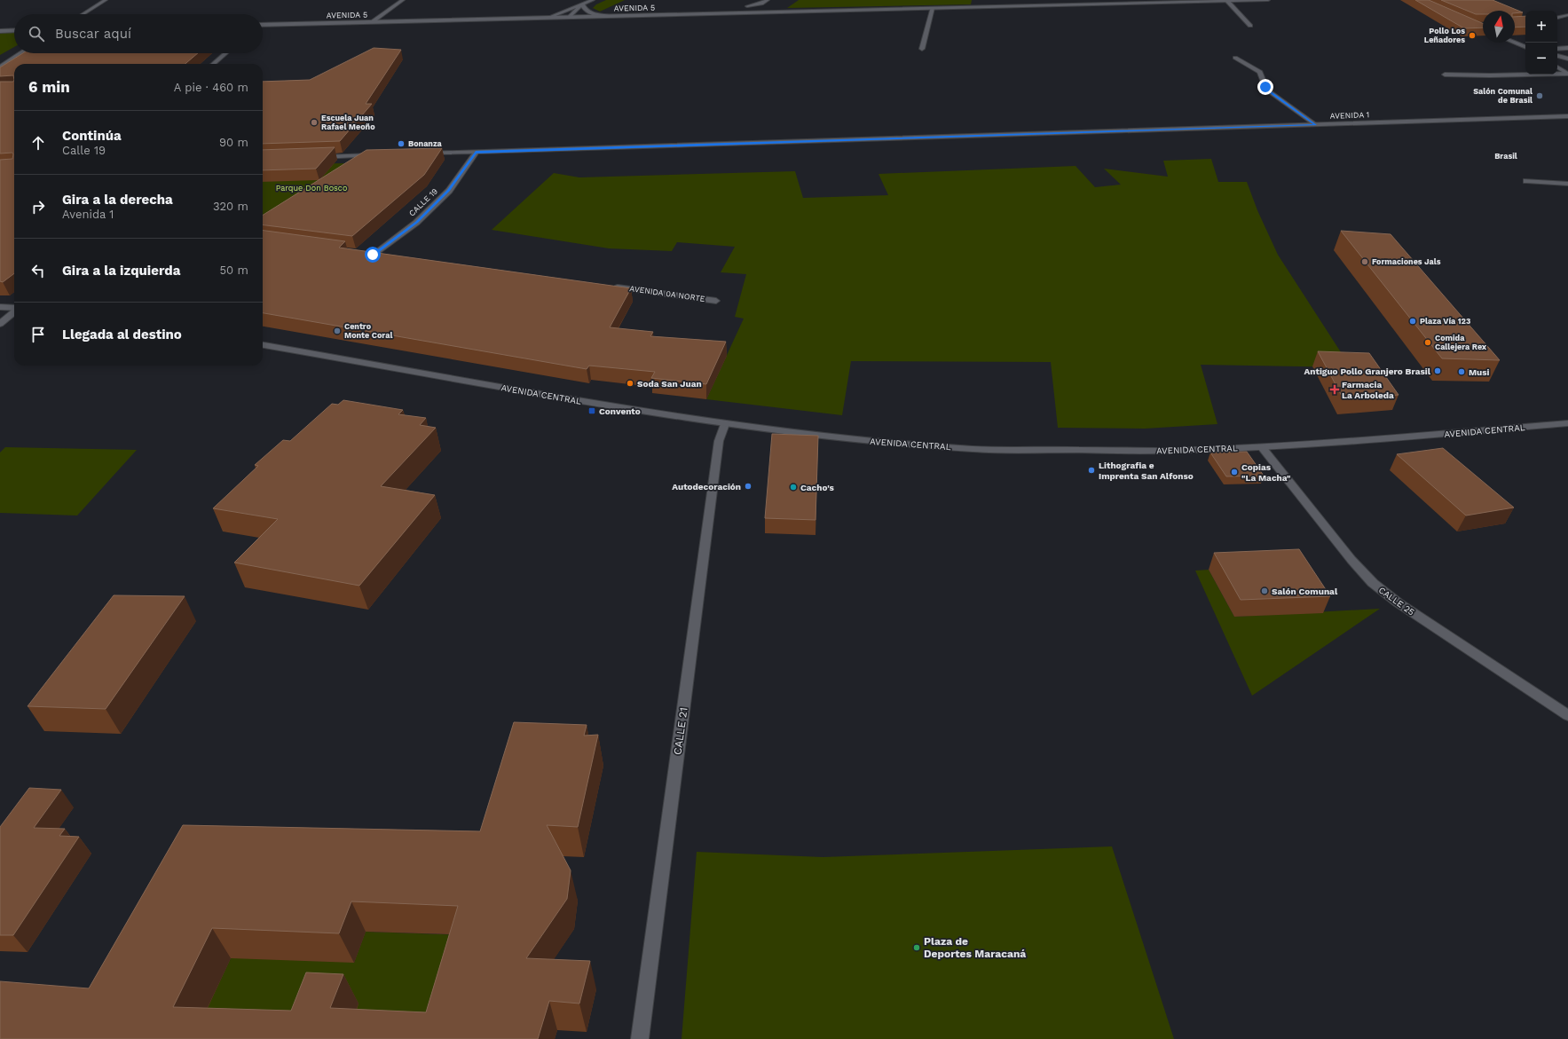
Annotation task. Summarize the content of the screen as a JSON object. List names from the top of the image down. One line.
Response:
{"streets":{"street":["AVENIDA 5","AVENIDA 1","CALLE 19","AVENIDA 0A NORTE","AVENIDA CENTRAL","CALLE 25","CALLE 21"]},"crossings":[["AVENIDA 1","CALLE 19"],["AVENIDA CENTRAL","CALLE 25"],["AVENIDA CENTRAL","CALLE 21"]],"districts":["Brasil"],"parks":["Parque Don Bosco"],"places":{"other":["Pollo Los Leñadores","Salón Comunal de Brasil","Escuela Juan Rafael Meoño","Bonanza","Formaciones Jals","Plaza Vía 123","Centro Monte Coral","Comida Callejera Rex","Antiguo Pollo Granjero Brasil","Musi","Soda San Juan","Lithografia e Imprenta San Alfonso","Copias \"La Macha\"","Autodecoración","Cacho's","Salón Comunal","Plaza de Deportes Maracaná"],"health":["Farmacia La Arboleda"],"transit":["Convento"]},"north":"top","page":{"map_buttons":["+","−"],"search":"Buscar aquí","heading":["6 min","A pie · 460 m"],"list":[["Continúa","Calle 19","90 m"],["Gira a la derecha","Avenida 1","320 m"],["Gira a la izquierda","50 m"],"Llegada al destino"]}}
